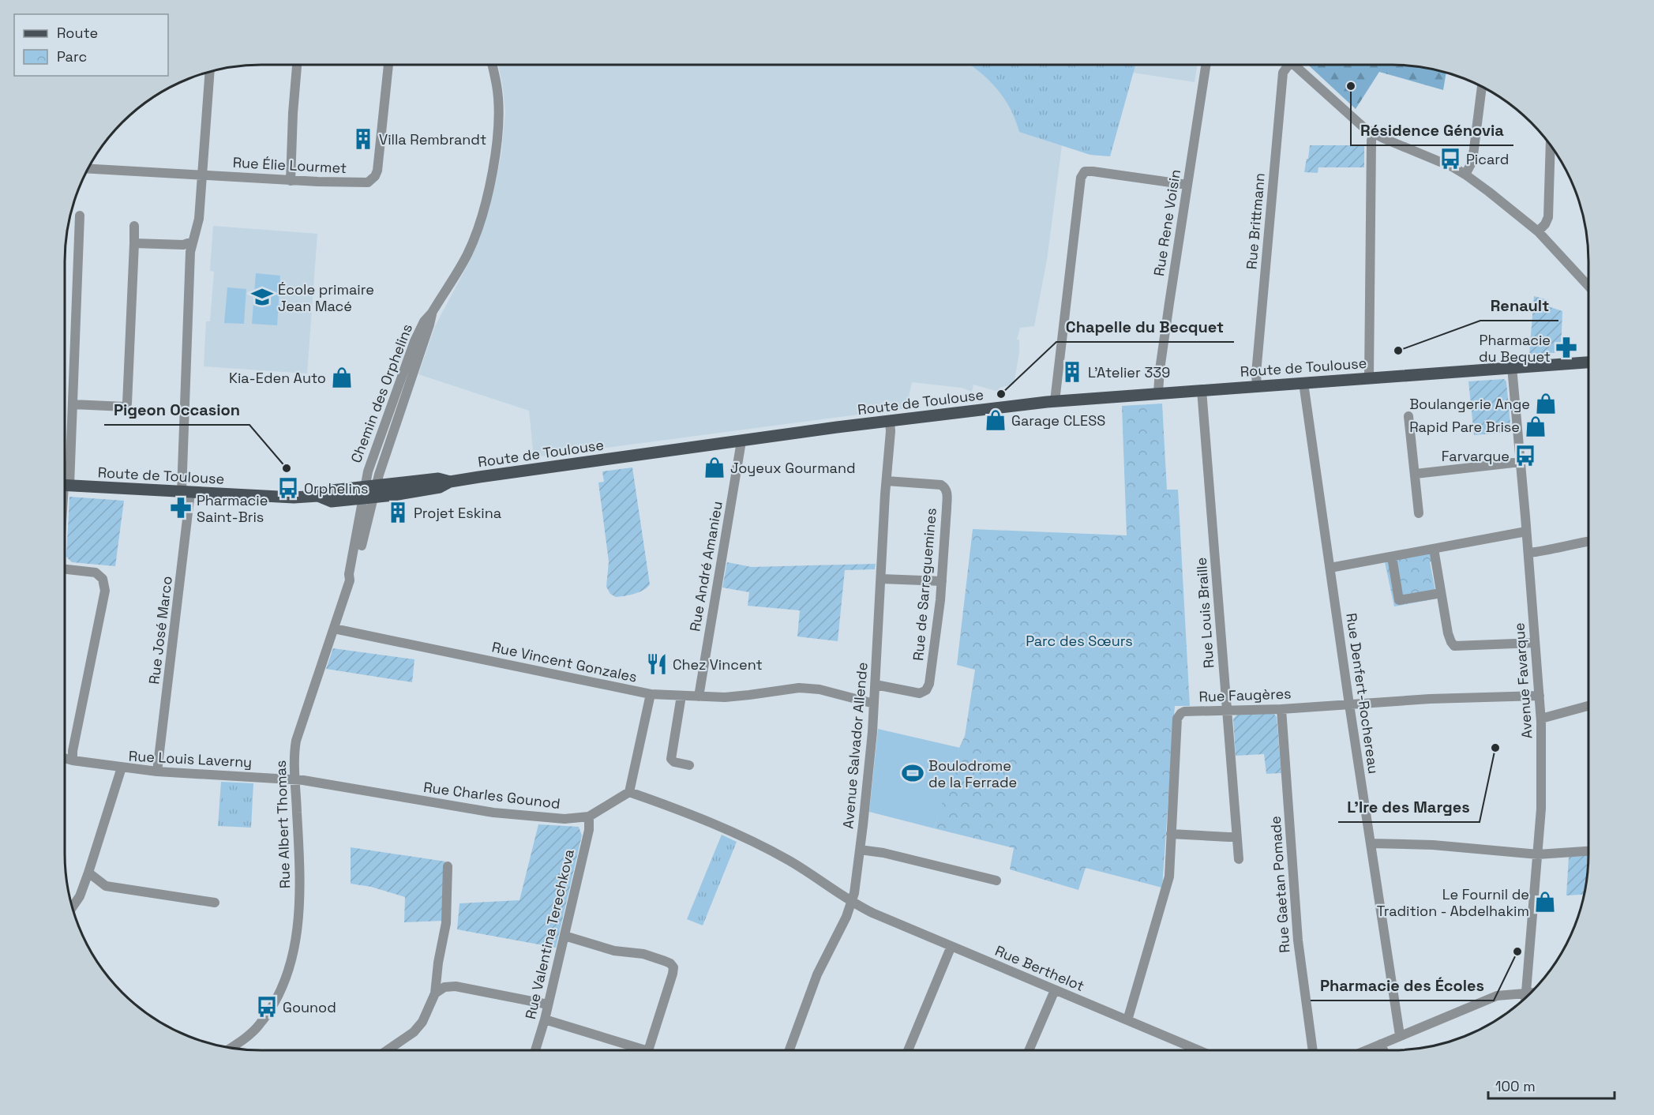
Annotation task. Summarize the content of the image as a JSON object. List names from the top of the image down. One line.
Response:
{"streets":{"main road":["Route de Toulouse"],"street":["Rue Élie Lourmet","Rue Brittmann","Rue Rene Voisin","Chemin des Orphelins","Rue André Amanieu","Rue de Sarreguemines","Rue Louis Braille","Rue José Marco","Rue Vincent Gonzales","Avenue Favarque","Rue Denfert-Rochereau","Rue Faugères","Avenue Salvador Allende","Rue Louis Laverny","Rue Charles Gounod","Rue Albert Thomas","Rue Gaetan Pomade","Rue Valentina Terechkova","Rue Berthelot"]},"crossings":[["Rue Élie Lourmet","Rue José Marco"],["Rue Brittmann","Route de Toulouse"],["Rue Rene Voisin","Route de Toulouse"],["Route de Toulouse","Chemin des Orphelins"],["Route de Toulouse","Rue André Amanieu"],["Route de Toulouse","Rue Louis Braille"],["Route de Toulouse","Rue José Marco"],["Route de Toulouse","Avenue Favarque"],["Route de Toulouse","Rue Denfert-Rochereau"],["Route de Toulouse","Avenue Salvador Allende"],["Route de Toulouse","Rue Albert Thomas"],["Chemin des Orphelins","Rue Albert Thomas"],["Rue André Amanieu","Rue Vincent Gonzales"],["Rue de Sarreguemines","Avenue Salvador Allende"],["Rue Louis Braille","Rue Faugères"],["Rue José Marco","Rue Louis Laverny"],["Rue Vincent Gonzales","Avenue Salvador Allende"],["Rue Vincent Gonzales","Rue Albert Thomas"],["Avenue Favarque","Rue Faugères"],["Rue Denfert-Rochereau","Rue Faugères"],["Rue Faugères","Rue Gaetan Pomade"],["Rue Faugères","Rue Berthelot"],["Avenue Salvador Allende","Rue Berthelot"],["Rue Louis Laverny","Rue Charles Gounod"],["Rue Louis Laverny","Rue Albert Thomas"],["Rue Charles Gounod","Rue Albert Thomas"],["Rue Charles Gounod","Rue Valentina Terechkova"]],"parks":["Parc des Sœurs"],"places":{"other":["Résidence Génovia","Renault","Chapelle du Becquet","Pigeon Occasion","L'Ire des Marges","Pharmacie des Écoles"],"building":["Villa Rembrandt","L'Atelier 339","Projet Eskina"],"bus stop":["Picard","Farvarque","Orphelins","Gounod"],"school or university":["École primaire Jean Macé"],"pharmacy":["Pharmacie du Bequet","Pharmacie Saint-Bris"],"shop":["Kia-Eden Auto","Boulangerie Ange","Garage CLESS","Rapid Pare Brise","Joyeux Gourmand","Le Fournil de Tradition - Abdelhakim"],"restaurant":["Chez Vincent"],"sports":["Boulodrome de la Ferrade"]},"legend":["Route","Parc"],"scale_bar":"100 m"}
